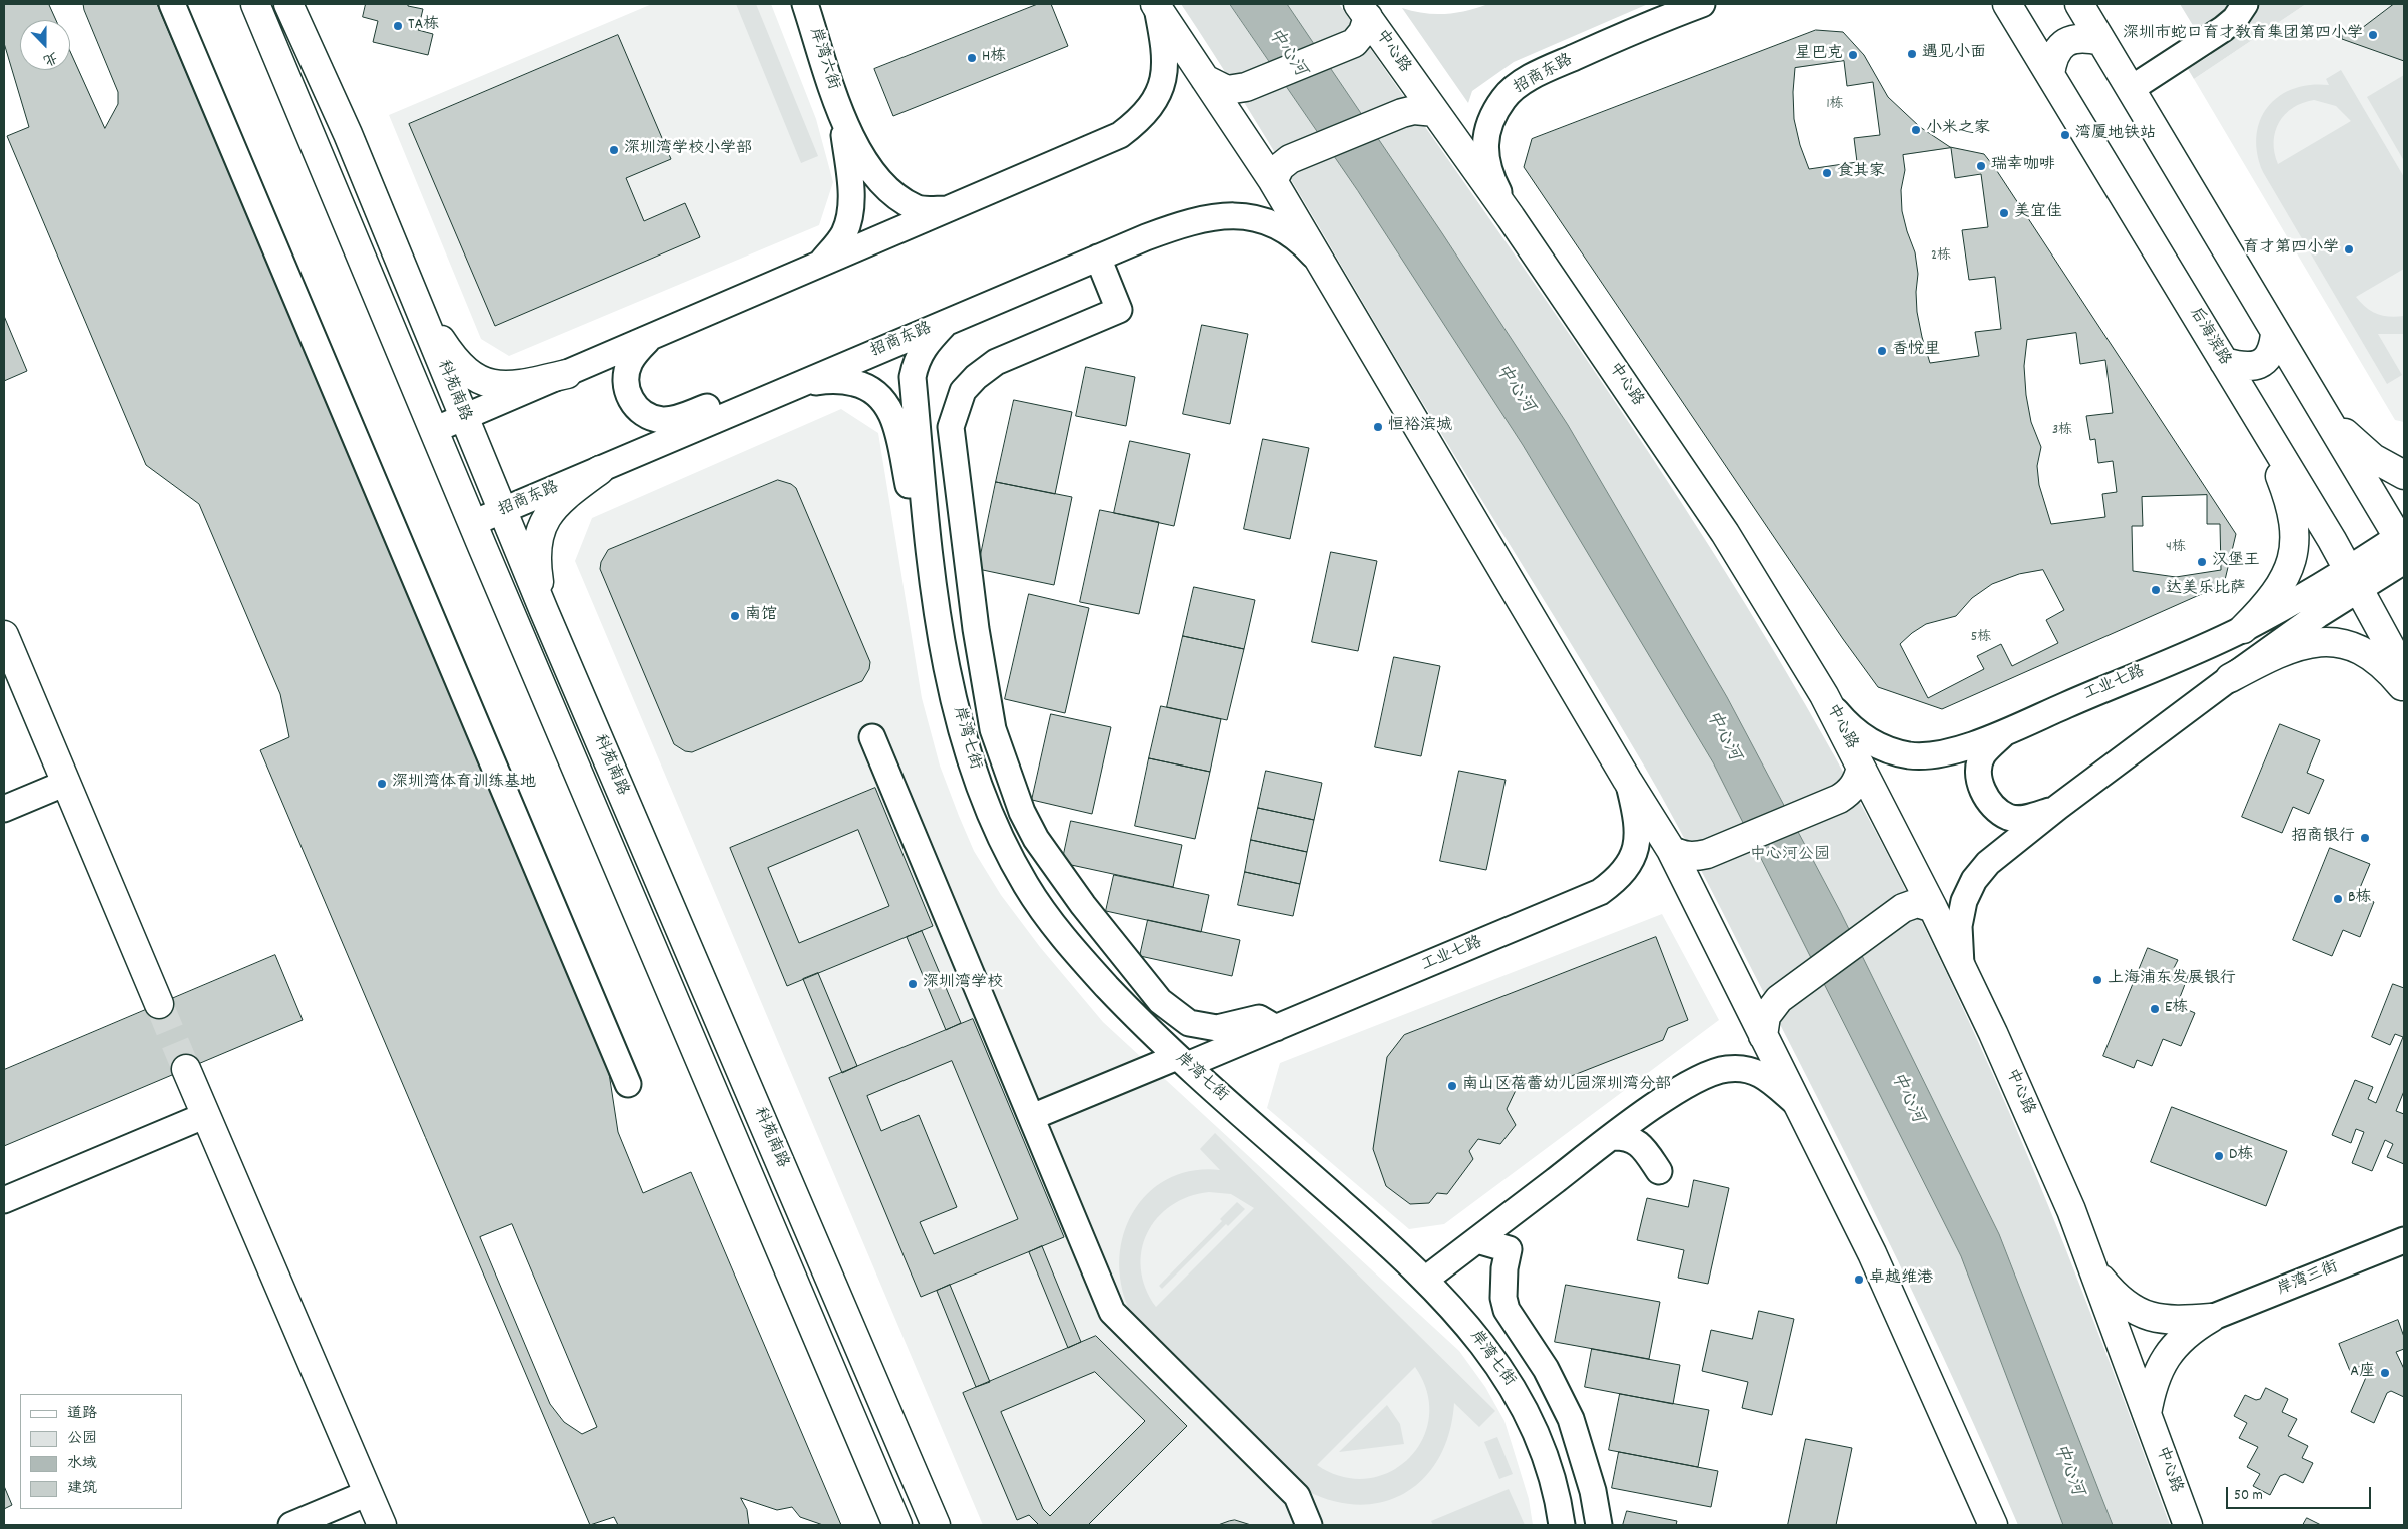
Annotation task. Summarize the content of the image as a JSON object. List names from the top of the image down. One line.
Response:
{"streets":{"main road":["中心路","后海滨路","科苑南路"],"street":["岸湾六街","招商东路","工业七路","岸湾七街","岸湾三街"]},"crossings":[["中心路","招商东路"],["中心路","工业七路"],["招商东路","科苑南路"],["后海滨路","工业七路"],["工业七路","岸湾七街"]],"water":["中心河"],"parks":["中心河公园"],"places":["TA栋","深圳市蛇口育才教育集团第四小学","遇见小面","星巴克","H栋","小米之家","湾厦地铁站","深圳湾学校小学部","瑞幸咖啡","食其家","美宜佳","育才第四小学","香悦里","恒裕滨城","汉堡王","达美乐比萨","南馆","深圳湾体育训练基地","招商银行","B栋","上海浦东发展银行","深圳湾学校","E栋","南山区蓓蕾幼儿园深圳湾分部","D栋","卓越维港","A座"],"house_numbers":["1栋","2栋","3栋","4栋","5栋"],"legend":["道路","公园","水域","建筑"],"scale_bar":"50 m","north":"bottom"}
